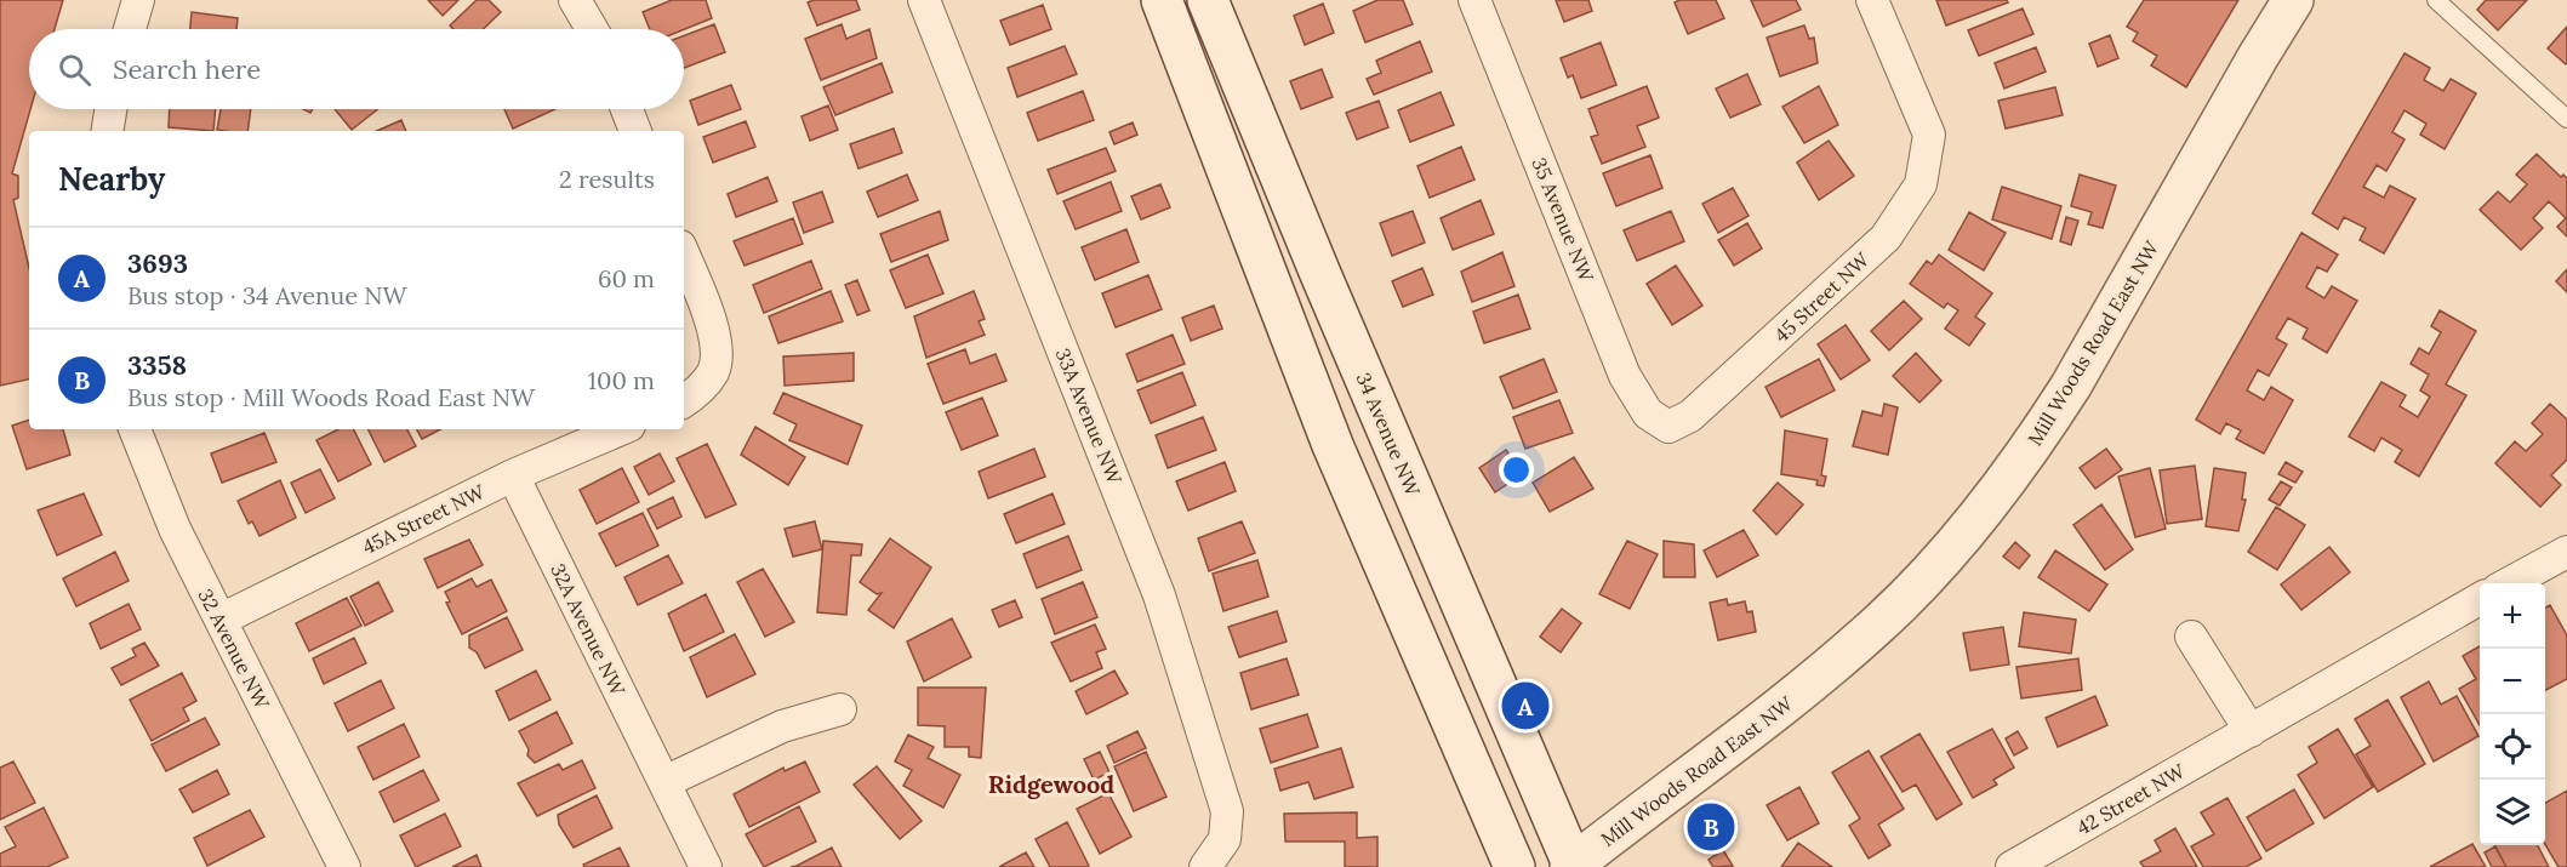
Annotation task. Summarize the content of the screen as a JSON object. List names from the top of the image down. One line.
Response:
{"streets":{"main road":["Mill Woods Road East NW","34 Avenue NW"],"street":["35 Avenue NW","45 Street NW","33A Avenue NW","45A Street NW","32A Avenue NW","32 Avenue NW","42 Street NW"]},"crossings":[["35 Avenue NW","45 Street NW"],["Mill Woods Road East NW","34 Avenue NW"],["45A Street NW","32A Avenue NW"],["45A Street NW","32 Avenue NW"]],"districts":["Ridgewood"],"page":{"search":"Search here","heading":["Nearby","2 results"],"list":[{"mark":"A","name":"3693","note":"Bus stop · 34 Avenue NW","value":"60 m"},{"mark":"B","name":"3358","note":"Bus stop · Mill Woods Road East NW","value":"100 m"}],"map_buttons":["+","−"],"pins":["A","B"]}}
